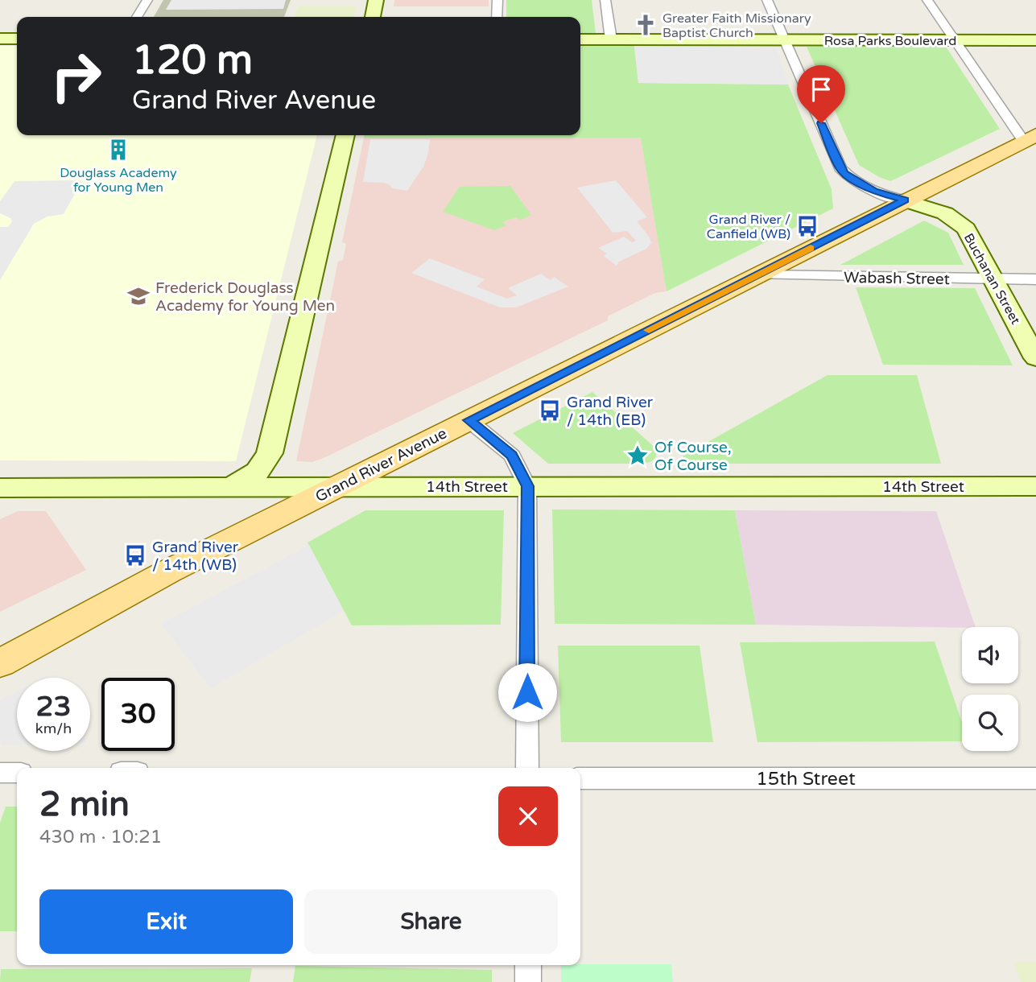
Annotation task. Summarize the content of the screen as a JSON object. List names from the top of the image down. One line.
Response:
{"streets":{"main road":["Grand River Avenue"],"street":["Rosa Parks Boulevard","Wabash Street","Buchanan Street","14th Street","15th Street"]},"crossings":[["Wabash Street","Buchanan Street"],["Wabash Street","Grand River Avenue"],["Buchanan Street","Grand River Avenue"],["Grand River Avenue","14th Street"]],"places":{"church":["Greater Faith Missionary Baptist Church"],"building":["Douglass Academy for Young Men"],"bus stop":["Grand River / Canfield (WB)","Grand River / 14th (EB)","Grand River / 14th (WB)"],"school or university":["Frederick Douglass Academy for Young Men"],"place":["Of Course, Of Course"]},"page":{"turn":["120 m","Grand River Avenue"],"speed":"23 km/h","limit":"30","heading":["2 min","430 m · 10:21"],"buttons":["Exit","Share"]}}
